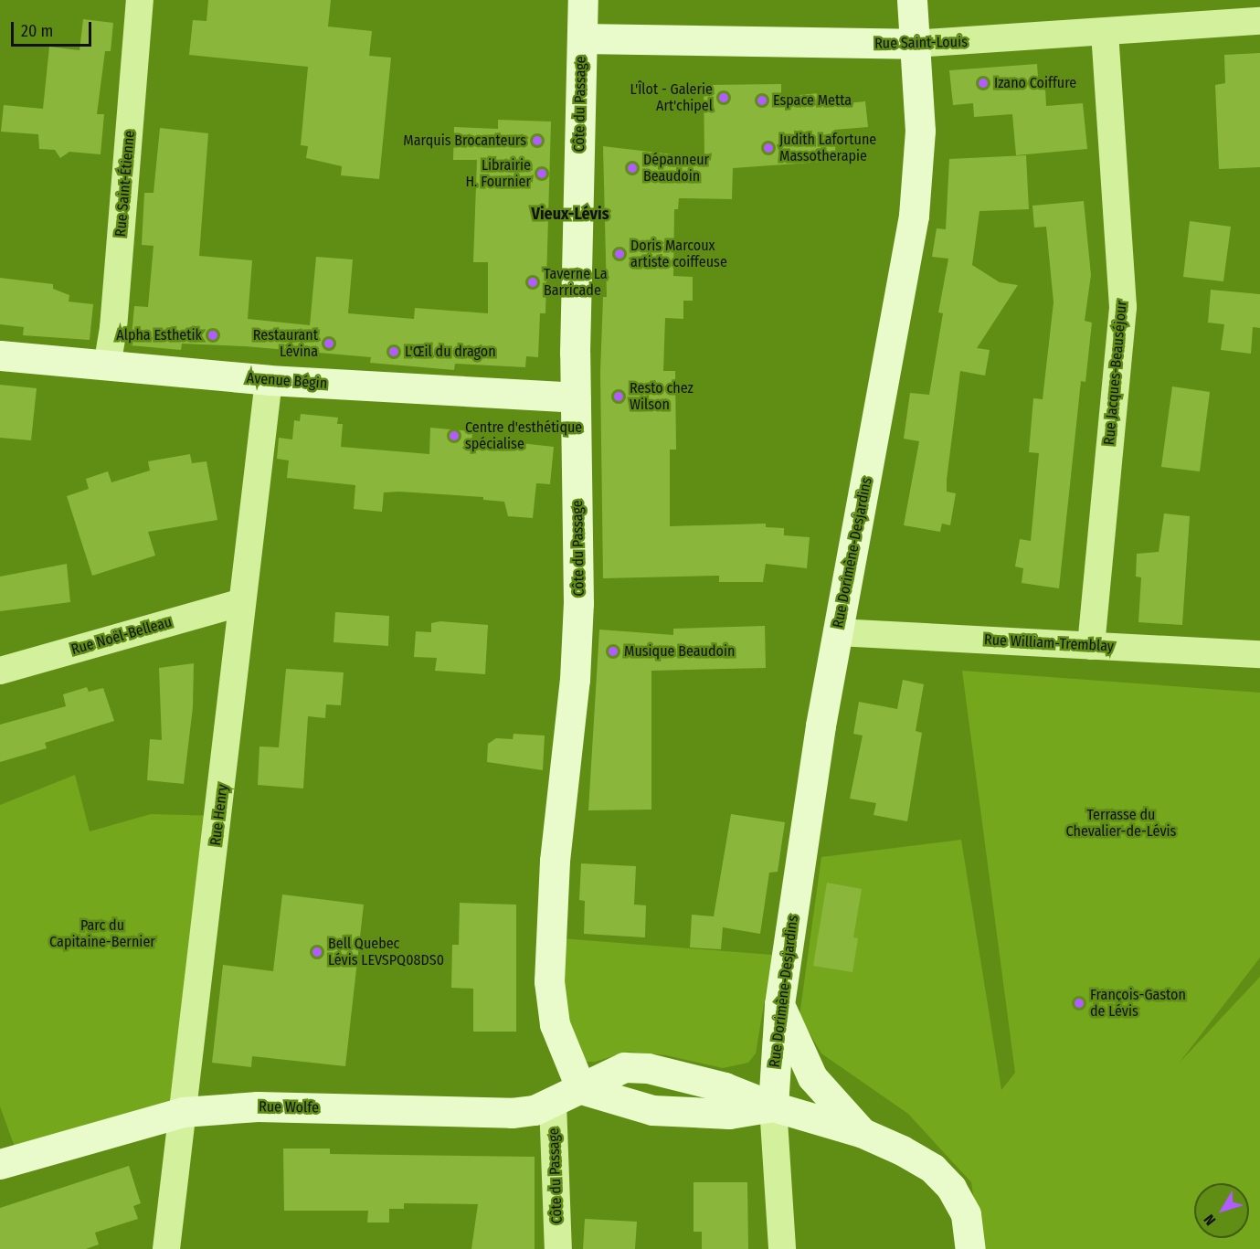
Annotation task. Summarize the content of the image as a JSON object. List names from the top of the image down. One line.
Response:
{"streets":{"main road":["Rue Saint-Louis","Côte du Passage","Avenue Bégin","Rue Dorimène-Desjardins","Rue Wolfe"],"street":["Rue Saint-Étienne","Rue Jacques-Beauséjour","Rue Noël-Belleau","Rue William-Tremblay","Rue Henry"]},"crossings":[["Rue Saint-Louis","Côte du Passage"],["Rue Saint-Louis","Rue Jacques-Beauséjour"],["Rue Saint-Louis","Rue Dorimène-Desjardins"],["Côte du Passage","Avenue Bégin"],["Côte du Passage","Rue Wolfe"],["Rue Saint-Étienne","Avenue Bégin"],["Rue Jacques-Beauséjour","Rue William-Tremblay"],["Avenue Bégin","Rue Henry"],["Rue Dorimène-Desjardins","Rue William-Tremblay"],["Rue Dorimène-Desjardins","Rue Wolfe"],["Rue Noël-Belleau","Rue Henry"],["Rue Henry","Rue Wolfe"]],"districts":["Vieux-Lévis"],"parks":["Terrasse du Chevalier-de-Lévis","Parc du Capitaine-Bernier"],"places":["Izano Coiffure","L'Îlot - Galerie Art'chipel","Espace Metta","Marquis Brocanteurs","Judith Lafortune Massotherapie","Dépanneur Beaudoin","Librairie H. Fournier","Doris Marcoux artiste coiffeuse","Taverne La Barricade","Alpha Esthetik","Restaurant Lévina","L'Œil du dragon","Resto chez Wilson","Centre d'esthétique spécialise","Musique Beaudoin","Bell Quebec Lévis LEVSPQ08DS0","François-Gaston de Lévis"],"scale_bar":"20 m","north":"bottom left"}
